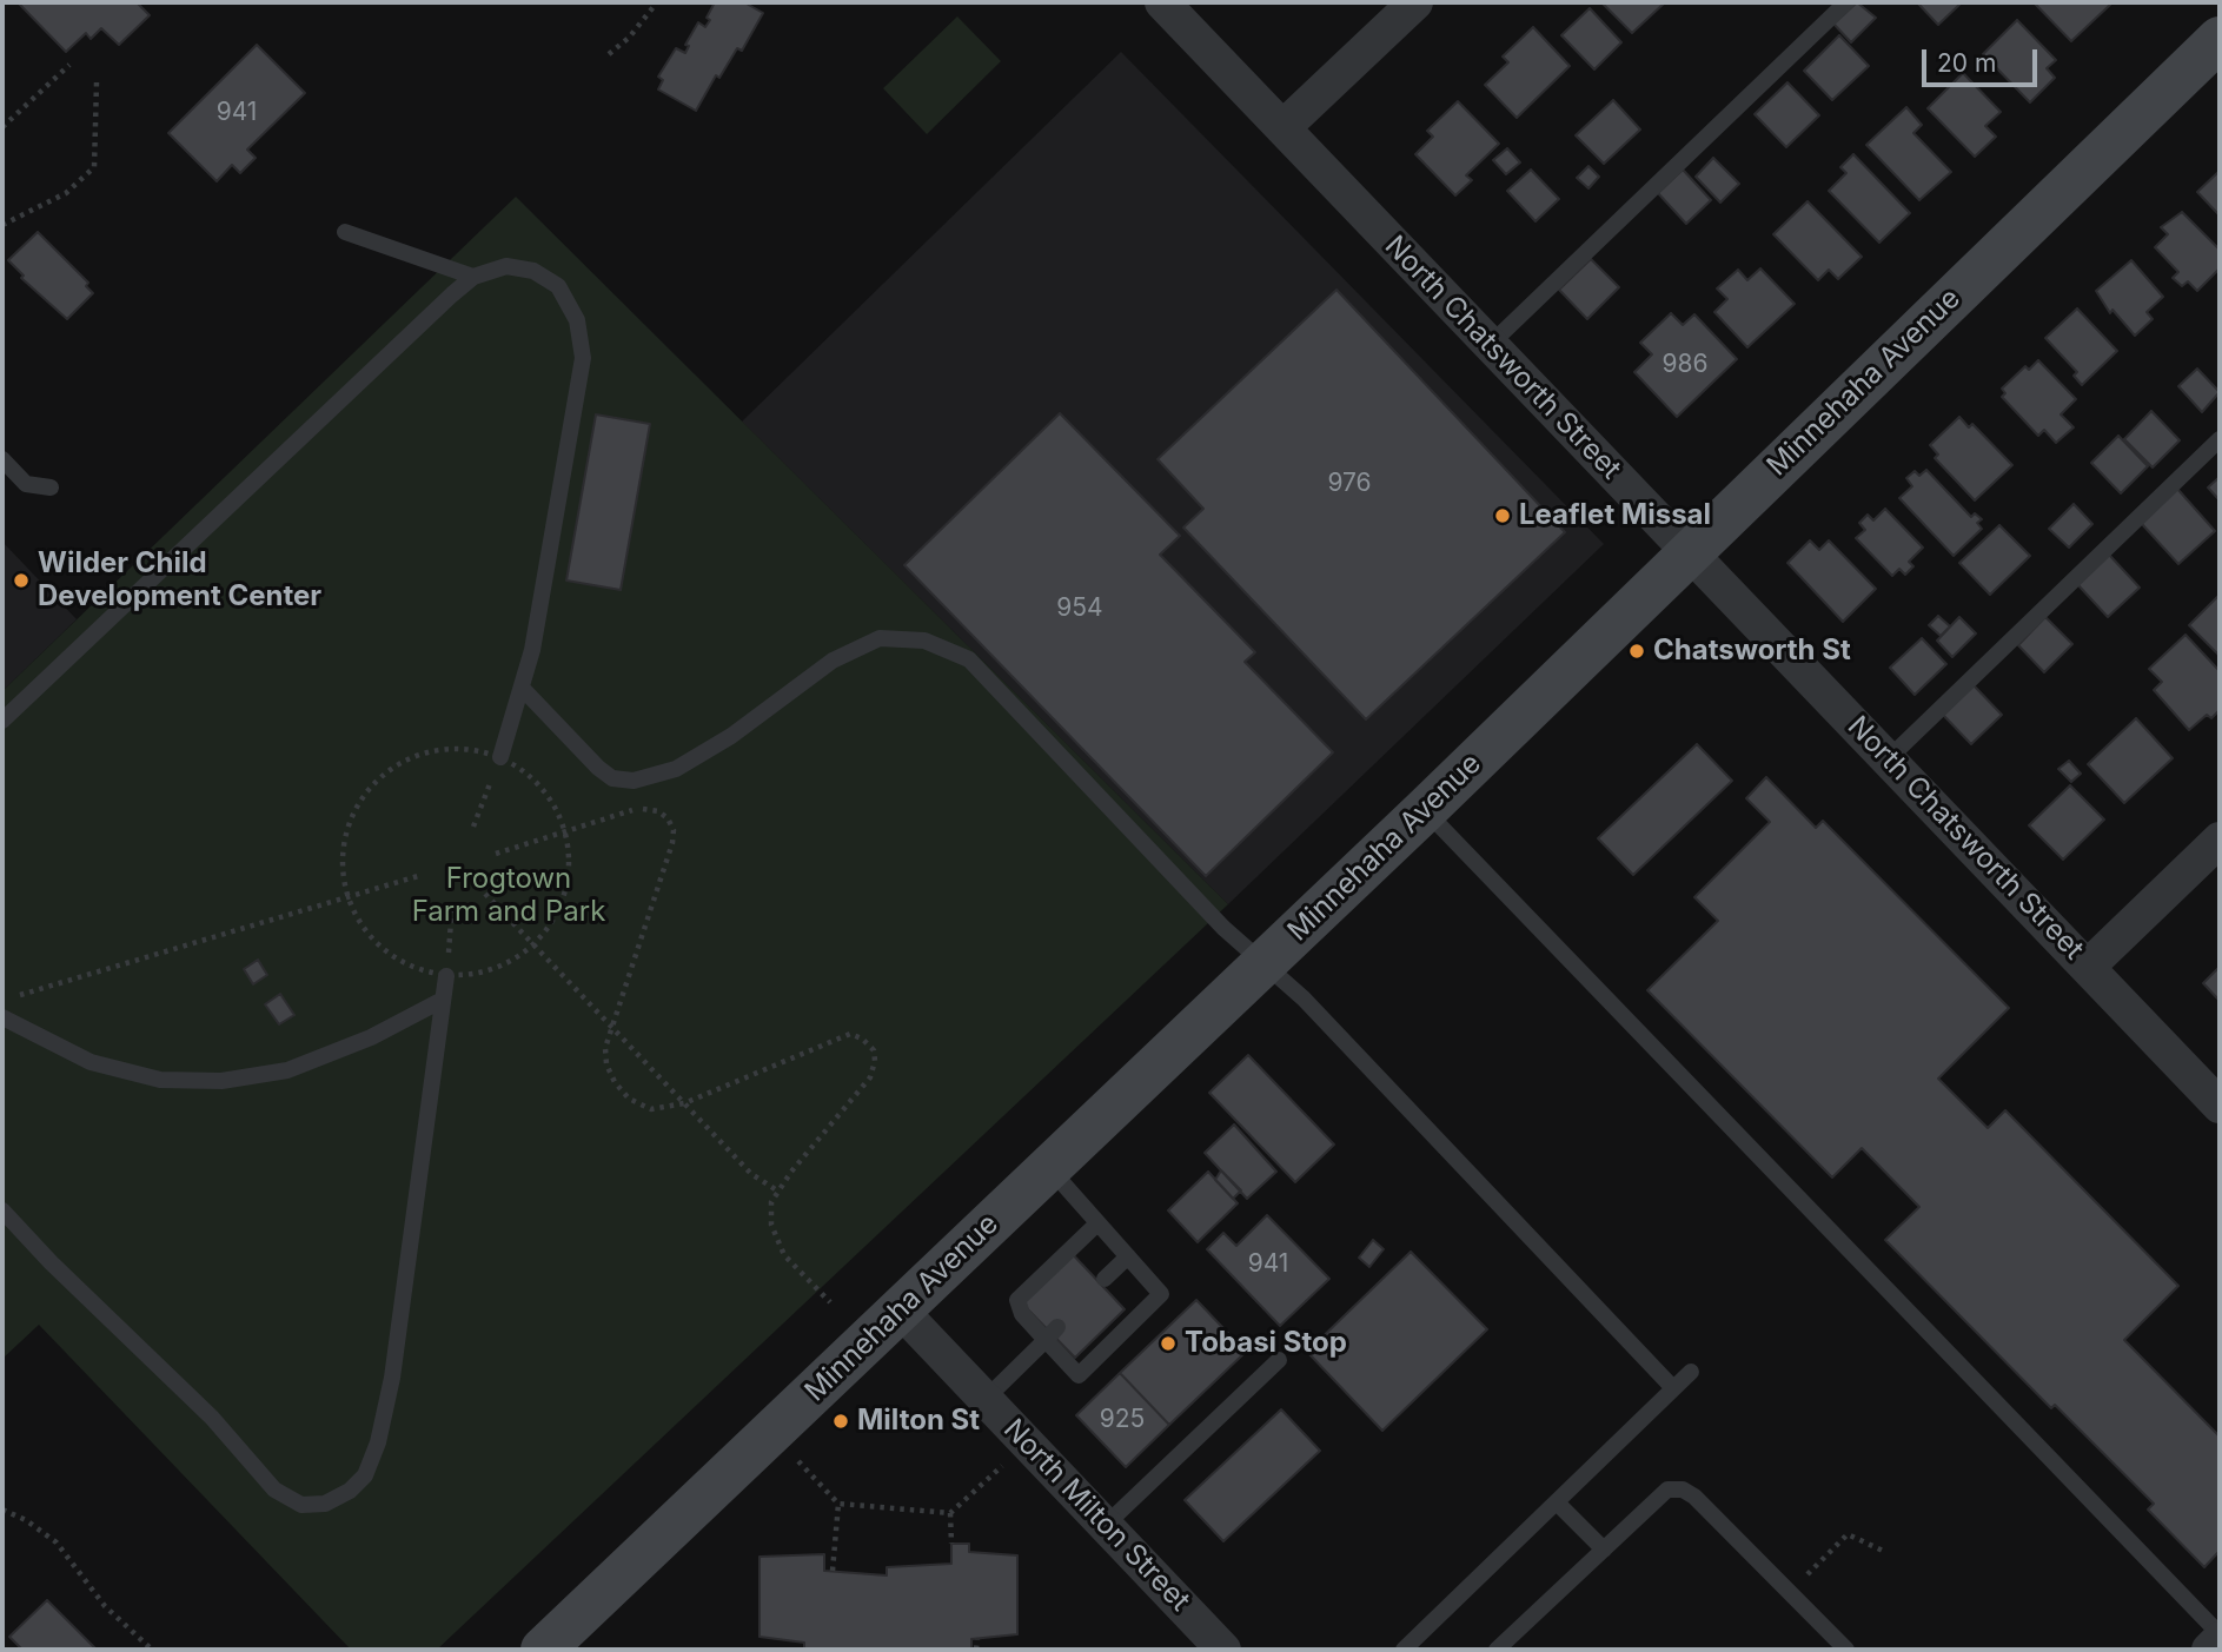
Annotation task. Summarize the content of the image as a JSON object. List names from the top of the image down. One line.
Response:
{"streets":{"street":["North Chatsworth Street","Minnehaha Avenue","North Milton Street"]},"crossings":[["North Chatsworth Street","Minnehaha Avenue"],["Minnehaha Avenue","North Milton Street"]],"parks":["Frogtown Farm and Park"],"places":["Leaflet Missal","Wilder Child Development Center","Chatsworth St","Tobasi Stop","Milton St"],"house_numbers":["941","986","976","954","941","925"],"scale_bar":"20 m"}
